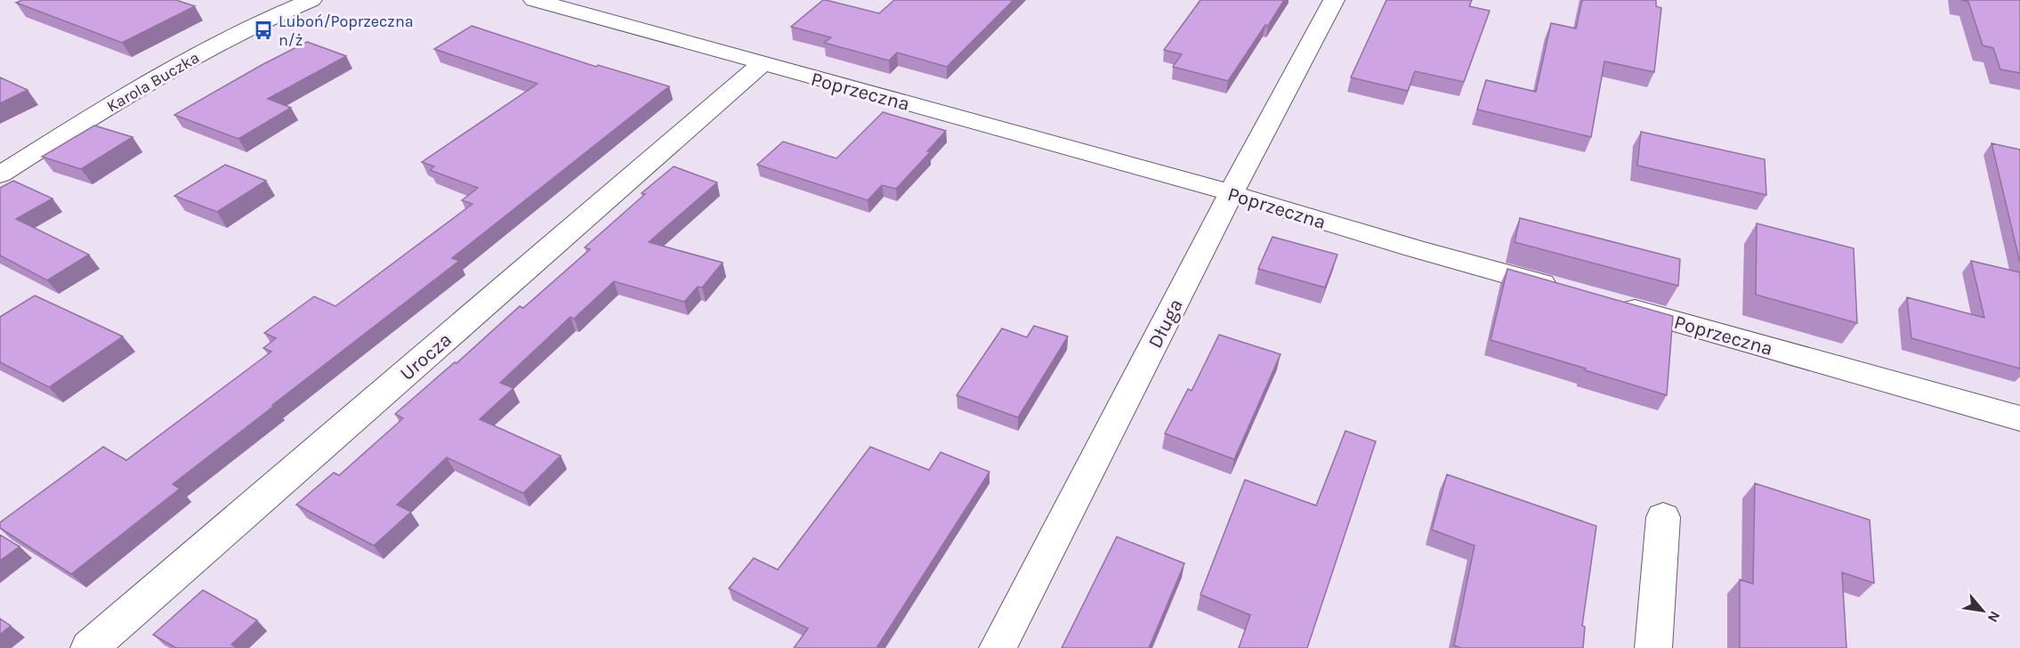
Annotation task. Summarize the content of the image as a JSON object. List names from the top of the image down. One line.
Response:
{"streets":{"street":["Karola Buczka","Poprzeczna","Długa","Urocza"]},"crossings":[["Poprzeczna","Długa"],["Poprzeczna","Urocza"]],"places":{"bus stop":["Luboń/Poprzeczna n/ż"]},"north":"bottom right"}
